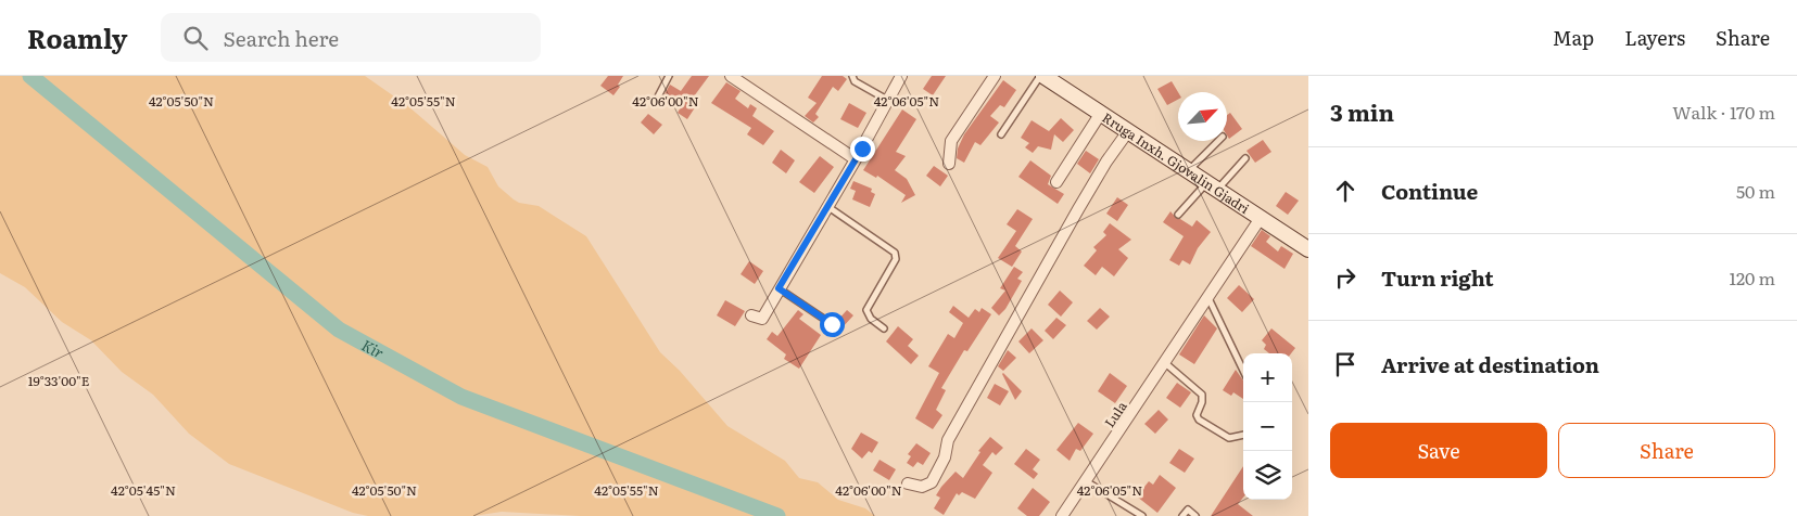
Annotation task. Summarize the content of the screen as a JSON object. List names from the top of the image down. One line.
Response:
{"streets":{"main road":["Rruga Inxh. Gjovalin Gjadri"],"street":["Lula"]},"crossings":[["Rruga Inxh. Gjovalin Gjadri","Lula"]],"water":["Kir"],"north":"top right","page":{"header":"Roamly","search":"Search here","nav":["Map","Layers","Share"],"heading":["3 min","Walk · 170 m"],"list":[["Continue","50 m"],["Turn right","120 m"],"Arrive at destination"],"map_buttons":["+","−"],"buttons":["Save","Share"]},"coordinates":["42°05'50\"N","42°06'00\"N","42°06'05\"N","42°05'55\"N","19°33'00\"E","42°05'45\"N"]}
